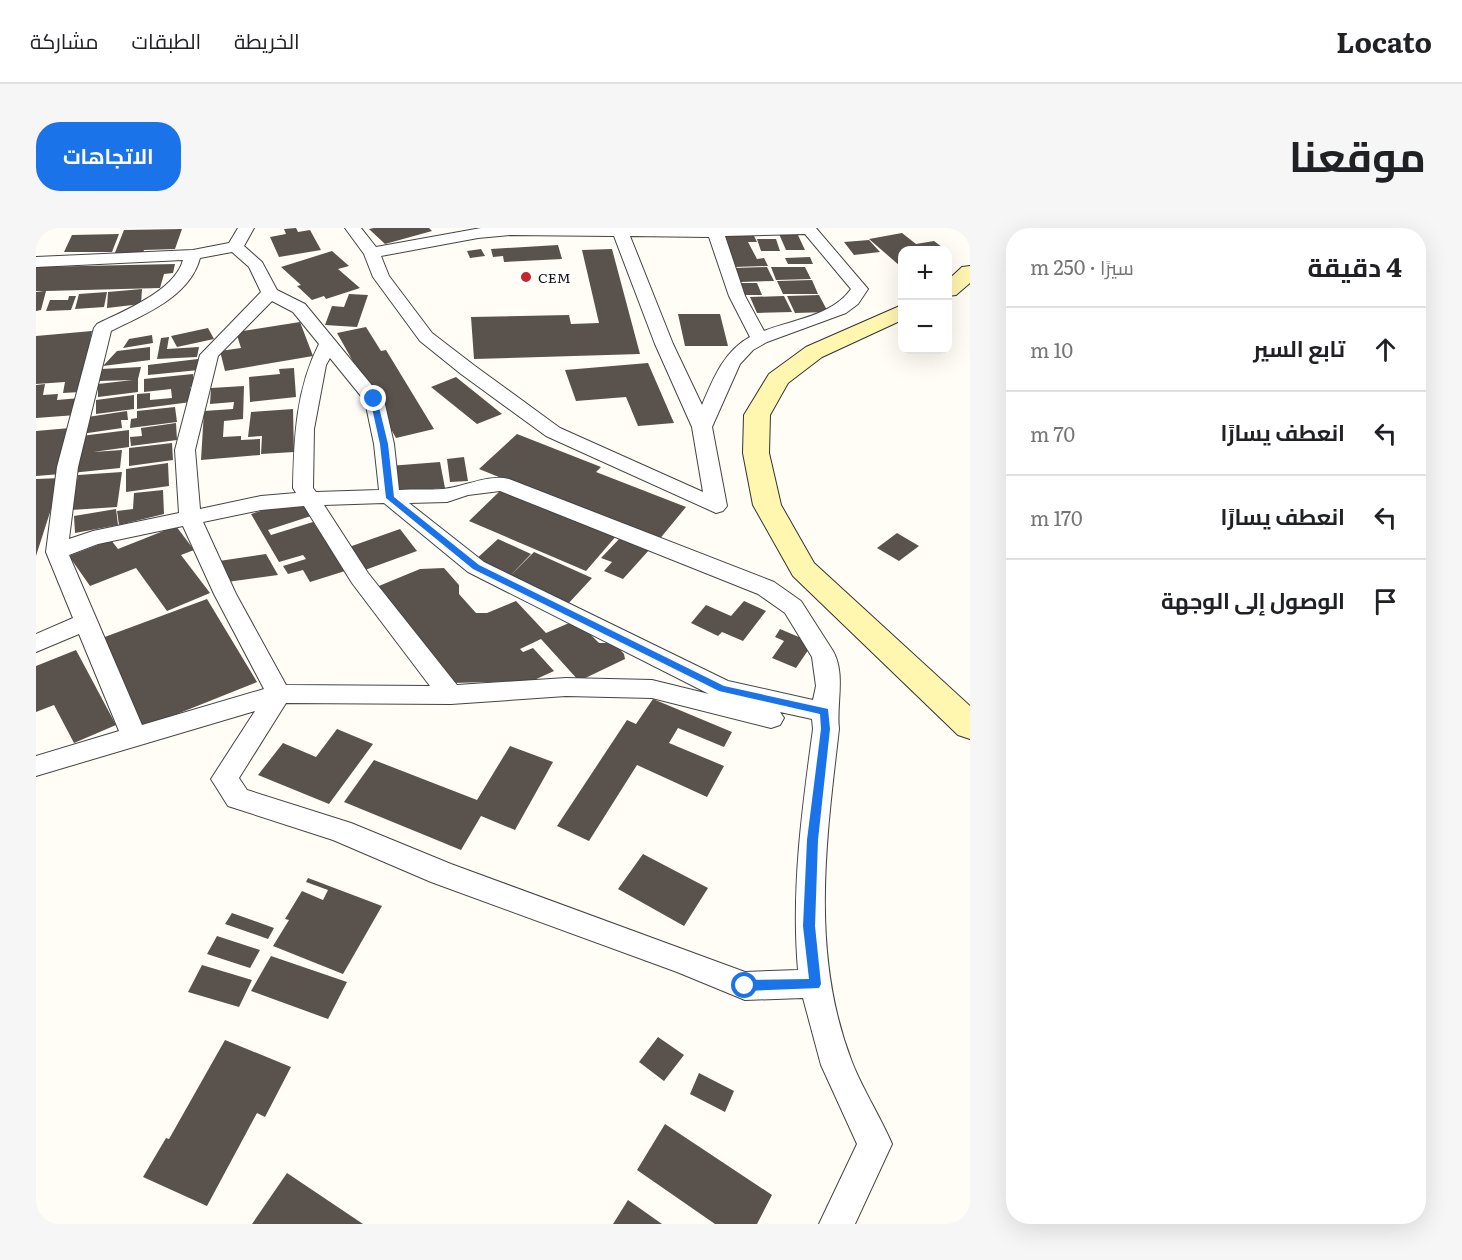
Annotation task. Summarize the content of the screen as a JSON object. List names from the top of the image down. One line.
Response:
{"places":["CEM"],"page":{"header":"Locato","nav":["الخريطة","الطبقات","مشاركة"],"title":"موقعنا","buttons":"الاتجاهات","heading":["4 دقيقة","سيرًا · 250 m"],"map_buttons":["+","−"],"list":[["تابع السير","10 m"],["انعطف يسارًا","70 m"],["انعطف يسارًا","170 m"],"الوصول إلى الوجهة"]}}
